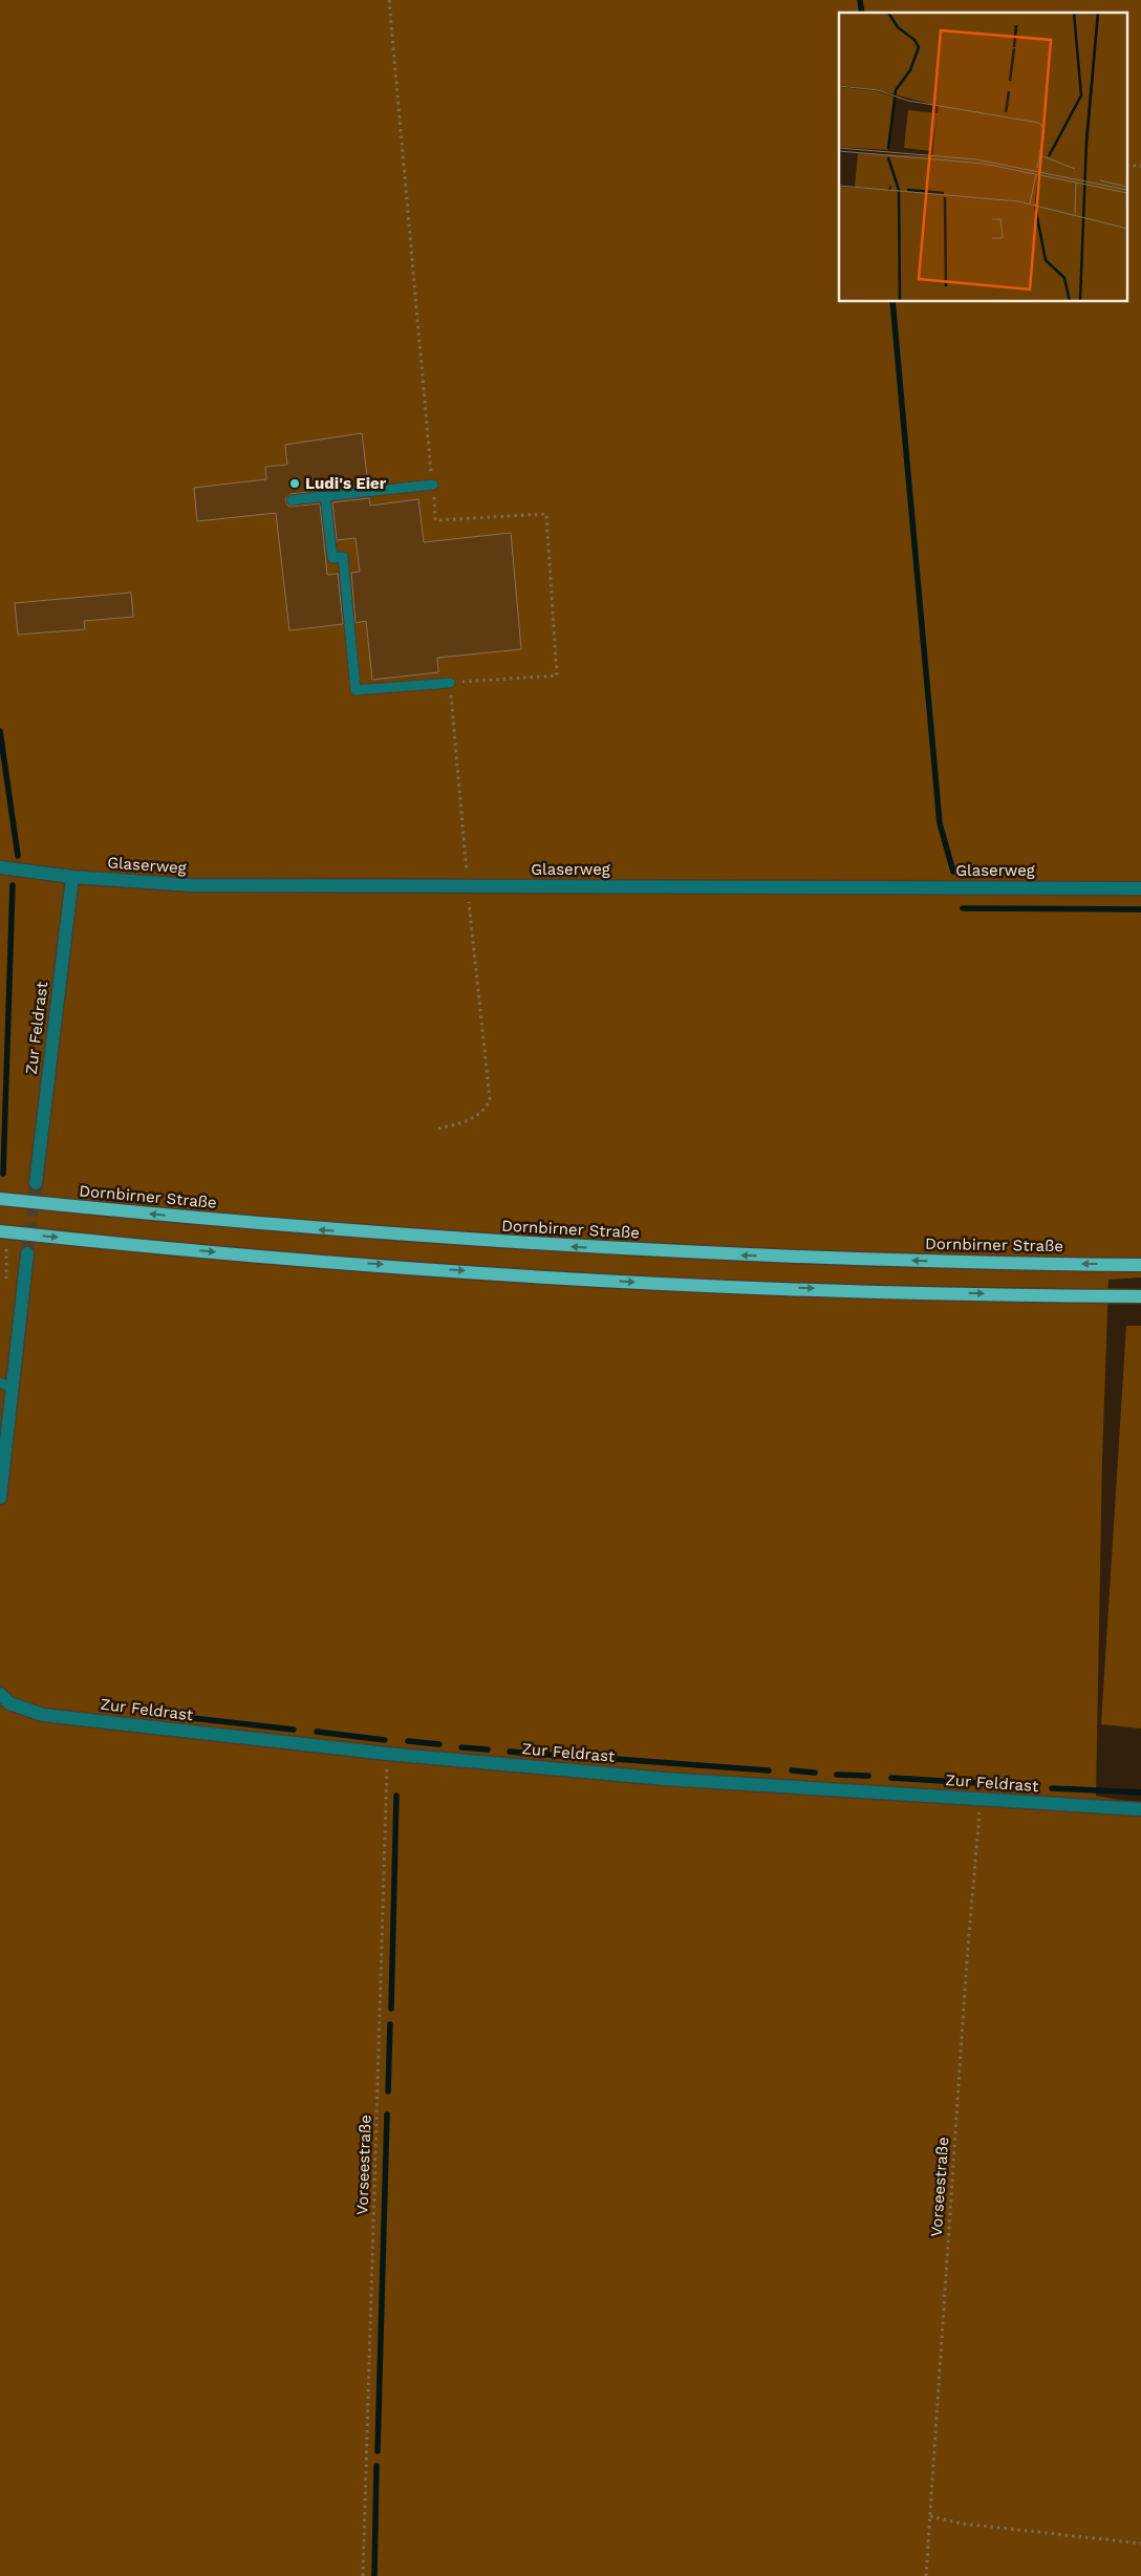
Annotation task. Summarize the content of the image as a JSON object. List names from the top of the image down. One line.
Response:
{"streets":{"main road":["Dornbirner Straße"],"street":["Glaserweg","Zur Feldrast"],"path":["Vorseestraße"]},"crossings":[["Glaserweg","Zur Feldrast"],["Zur Feldrast","Vorseestraße"]],"places":["Ludi's Eier"]}
